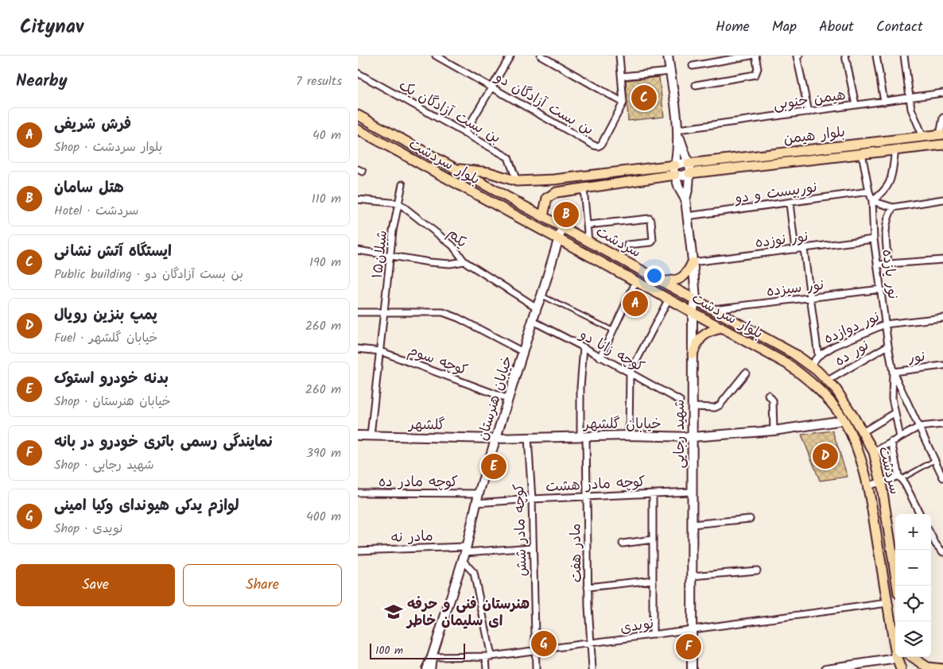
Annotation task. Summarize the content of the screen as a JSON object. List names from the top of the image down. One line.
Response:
{"streets":{"main road":["بلوار هیمن","بلوار سردشت","سردشت","خیابان هنرستان","خیابان گلشهر","گلشهر","شهید رجایی"],"street":["هیمن جنوبی","بن بست آزادگان دو","بن بست آزادگان یک","نوربیست و دو","یکم","نور نوزده","شیلان۱۵","نور یازده","نور سیزده","نور دوازده","کوچه زانا دو","نور ده","نور","کوچه سوم","کوچه مادر ده","کوچه مادر هشت","کوچه مادر شش","مادر نه","مادر هفت","نویدی"]},"crossings":[["بلوار هیمن","نور یازده"],["بلوار هیمن","شهید رجایی"],["بلوار سردشت","خیابان هنرستان"],["بلوار سردشت","خیابان گلشهر"],["بلوار سردشت","شهید رجایی"],["بلوار سردشت","نویدی"],["نوربیست و دو","نور یازده"],["نوربیست و دو","شهید رجایی"],["یکم","شیلان۱۵"],["یکم","خیابان هنرستان"],["نور نوزده","نور یازده"],["نور نوزده","شهید رجایی"],["سردشت","نور سیزده"],["سردشت","نور دوازده"],["سردشت","نور ده"],["سردشت","خیابان هنرستان"],["سردشت","شهید رجایی"],["شیلان۱۵","کوچه سوم"],["شیلان۱۵","گلشهر"],["نور یازده","نور سیزده"],["نور یازده","نور دوازده"],["نور یازده","نور ده"],["نور یازده","نور"],["کوچه زانا دو","خیابان هنرستان"],["کوچه زانا دو","مادر هفت"],["کوچه سوم","خیابان هنرستان"],["خیابان هنرستان","خیابان گلشهر"],["خیابان هنرستان","گلشهر"],["خیابان هنرستان","کوچه مادر ده"],["خیابان هنرستان","کوچه مادر هشت"],["خیابان هنرستان","مادر نه"],["خیابان هنرستان","نویدی"],["خیابان گلشهر","گلشهر"],["خیابان گلشهر","شهید رجایی"],["خیابان گلشهر","کوچه مادر شش"],["خیابان گلشهر","مادر هفت"],["شهید رجایی","کوچه مادر هشت"],["شهید رجایی","نویدی"],["کوچه مادر هشت","کوچه مادر شش"],["کوچه مادر هشت","مادر هفت"],["کوچه مادر شش","مادر نه"],["کوچه مادر شش","نویدی"],["مادر هفت","نویدی"]],"places":{"school or university":["هنرستان فنی و حرفه ای سلیمان خاطر"]},"scale_bar":"100 m","page":{"header":"Citynav","nav":["Home","Map","About","Contact"],"heading":["Nearby","7 results"],"pins":["C","B","A","D","E","G","F"],"list":[{"mark":"A","name":"فرش شریفی","note":"Shop · بلوار سردشت","value":"40 m"},{"mark":"B","name":"هتل سامان","note":"Hotel · سردشت","value":"110 m"},{"mark":"C","name":"ایستگاه آتش نشانی","note":"Public building · بن بست آزادگان دو","value":"190 m"},{"mark":"D","name":"پمپ بنزین رویال","note":"Fuel · خیابان گلشهر","value":"260 m"},{"mark":"E","name":"بدنه خودرو استوک","note":"Shop · خیابان هنرستان","value":"260 m"},{"mark":"F","name":"نمایندگی رسمی باتری خودرو در بانه","note":"Shop · شهید رجایی","value":"390 m"},{"mark":"G","name":"لوازم یدکى هیونداى وکیا امینى","note":"Shop · نویدی","value":"400 m"}],"map_buttons":["+","−"],"buttons":["Save","Share"],"scale":"100 m"}}
